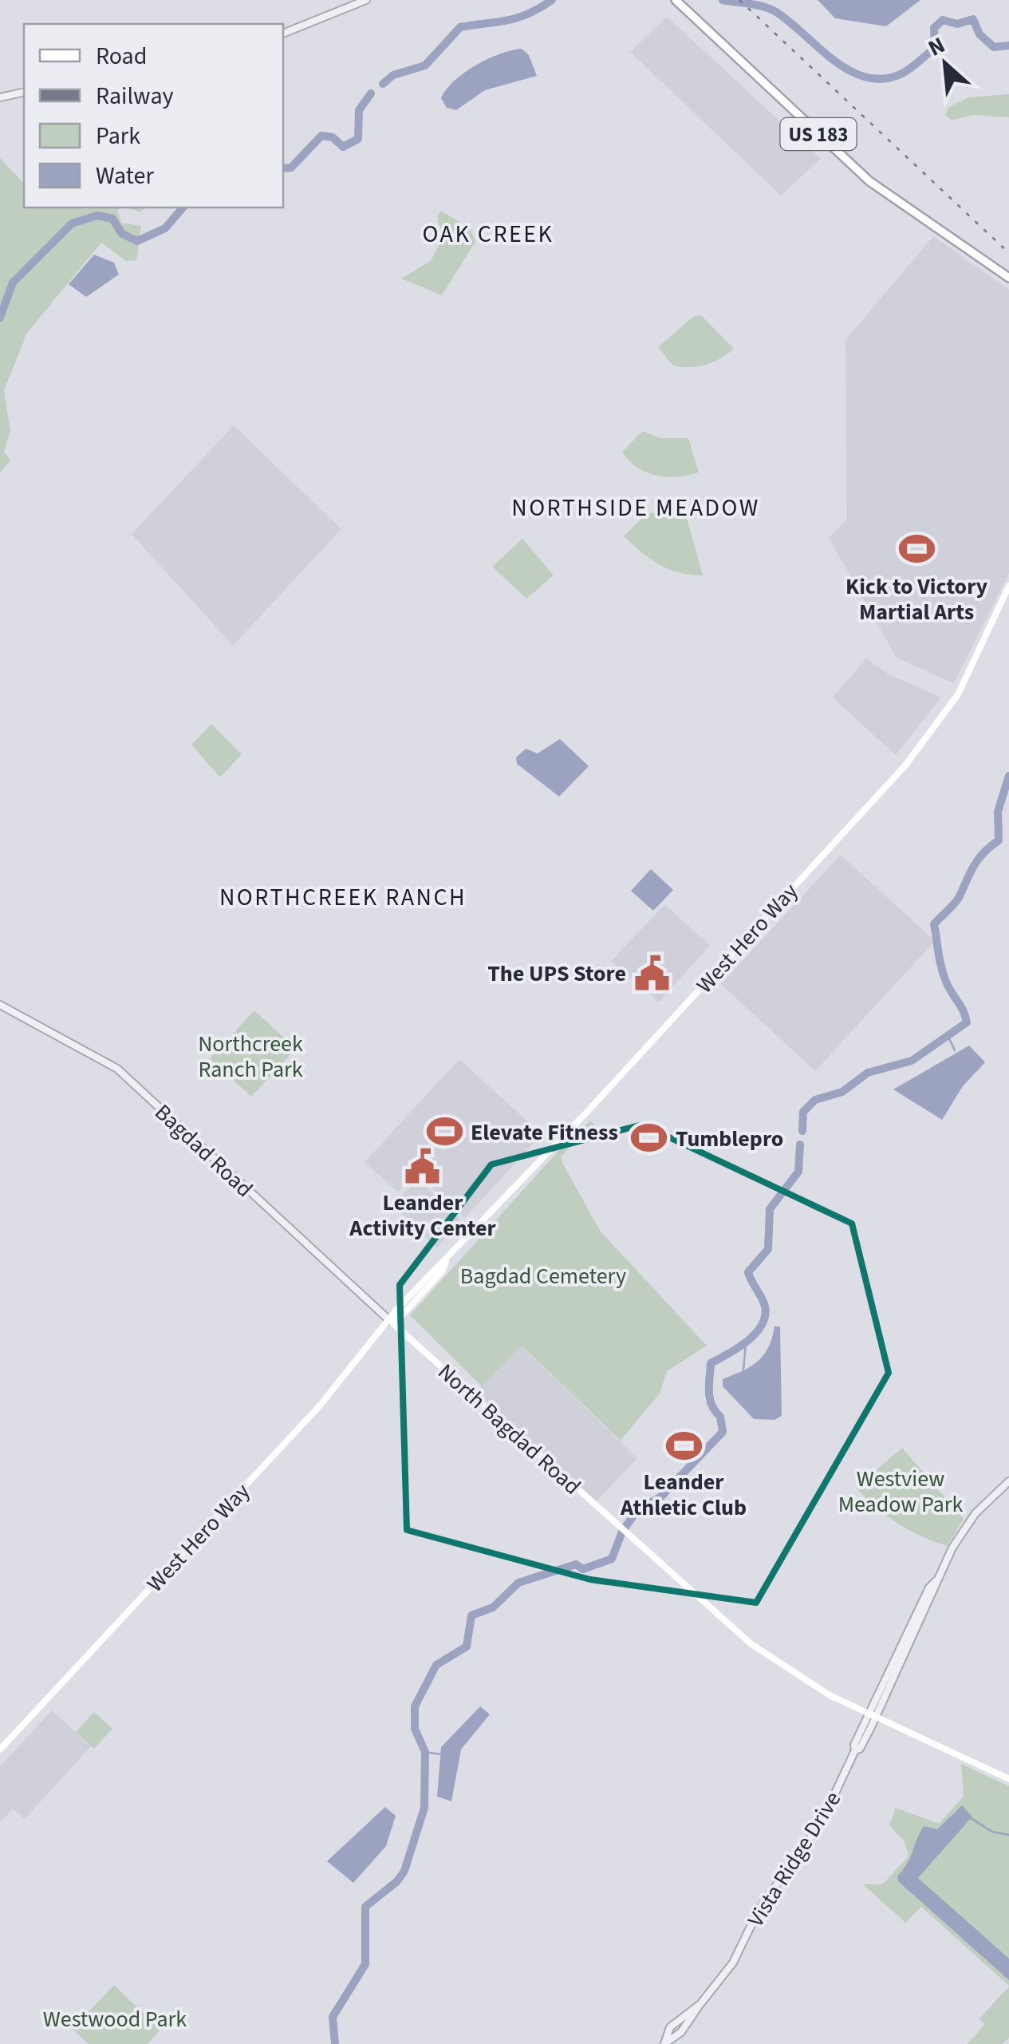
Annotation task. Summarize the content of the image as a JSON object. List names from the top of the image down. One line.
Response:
{"streets":{"main road":["US 183","West Hero Way","North Bagdad Road"],"street":["Bagdad Road","Vista Ridge Drive"]},"crossings":[["West Hero Way","Bagdad Road"],["West Hero Way","North Bagdad Road"],["Bagdad Road","North Bagdad Road"],["North Bagdad Road","Vista Ridge Drive"]],"districts":["OAK CREEK","NORTHSIDE MEADOW","NORTHCREEK RANCH"],"parks":["Northcreek Ranch Park","Bagdad Cemetery","Westview Meadow Park","Westwood Park"],"places":{"sports":["Kick to Victory Martial Arts","Elevate Fitness","Tumblepro","Leander Athletic Club"],"public building":["The UPS Store","Leander Activity Center"]},"legend":["Road","Railway","Park","Water"],"north":"top left"}
